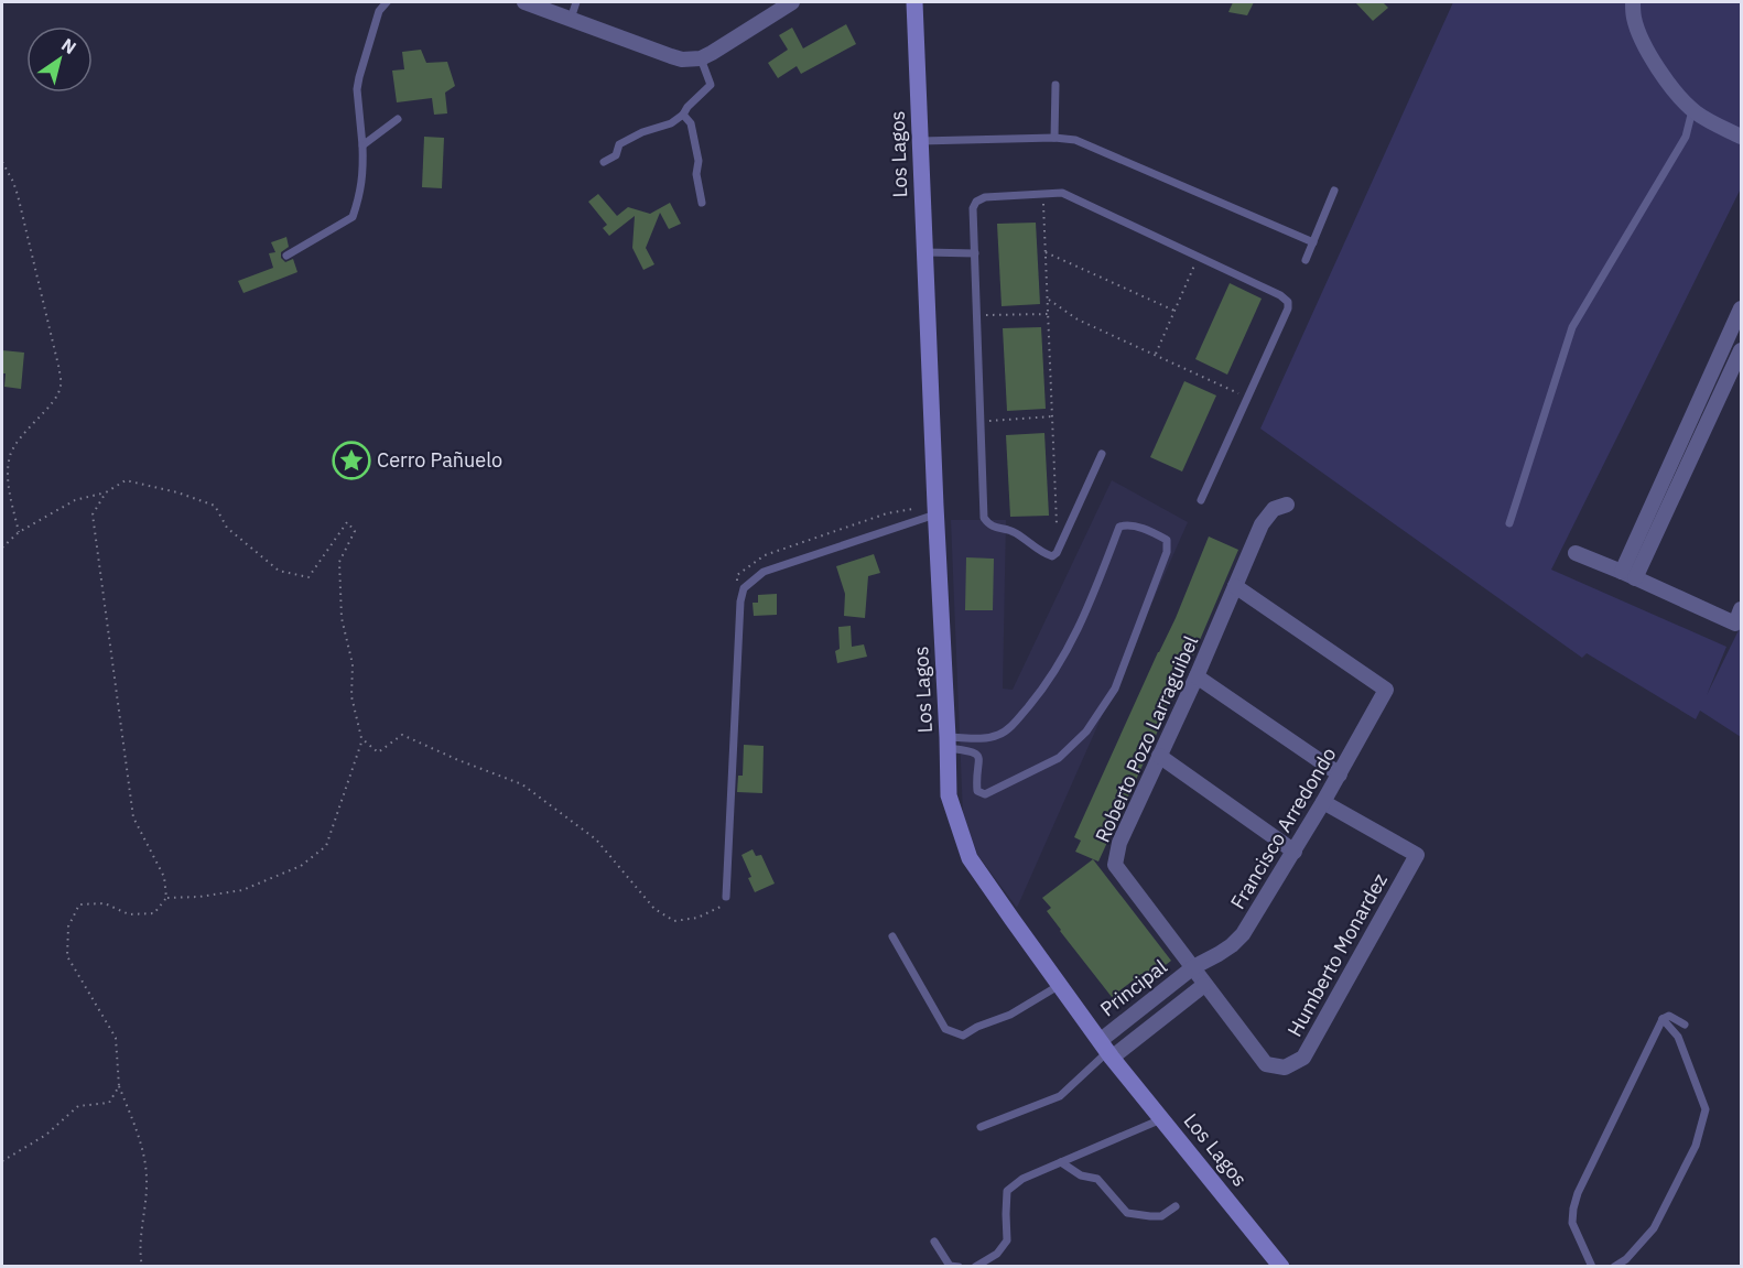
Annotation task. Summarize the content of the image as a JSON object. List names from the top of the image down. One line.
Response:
{"streets":{"main road":["Los Lagos"],"street":["Roberto Pozo Larraguibel","Francisco Arredondo","Humberto Monardez","Principal"]},"crossings":[["Los Lagos","Principal"],["Roberto Pozo Larraguibel","Francisco Arredondo"],["Roberto Pozo Larraguibel","Humberto Monardez"],["Roberto Pozo Larraguibel","Principal"],["Francisco Arredondo","Humberto Monardez"],["Francisco Arredondo","Principal"],["Humberto Monardez","Principal"]],"places":{"place":["Cerro Pañuelo"]},"north":"top right"}
